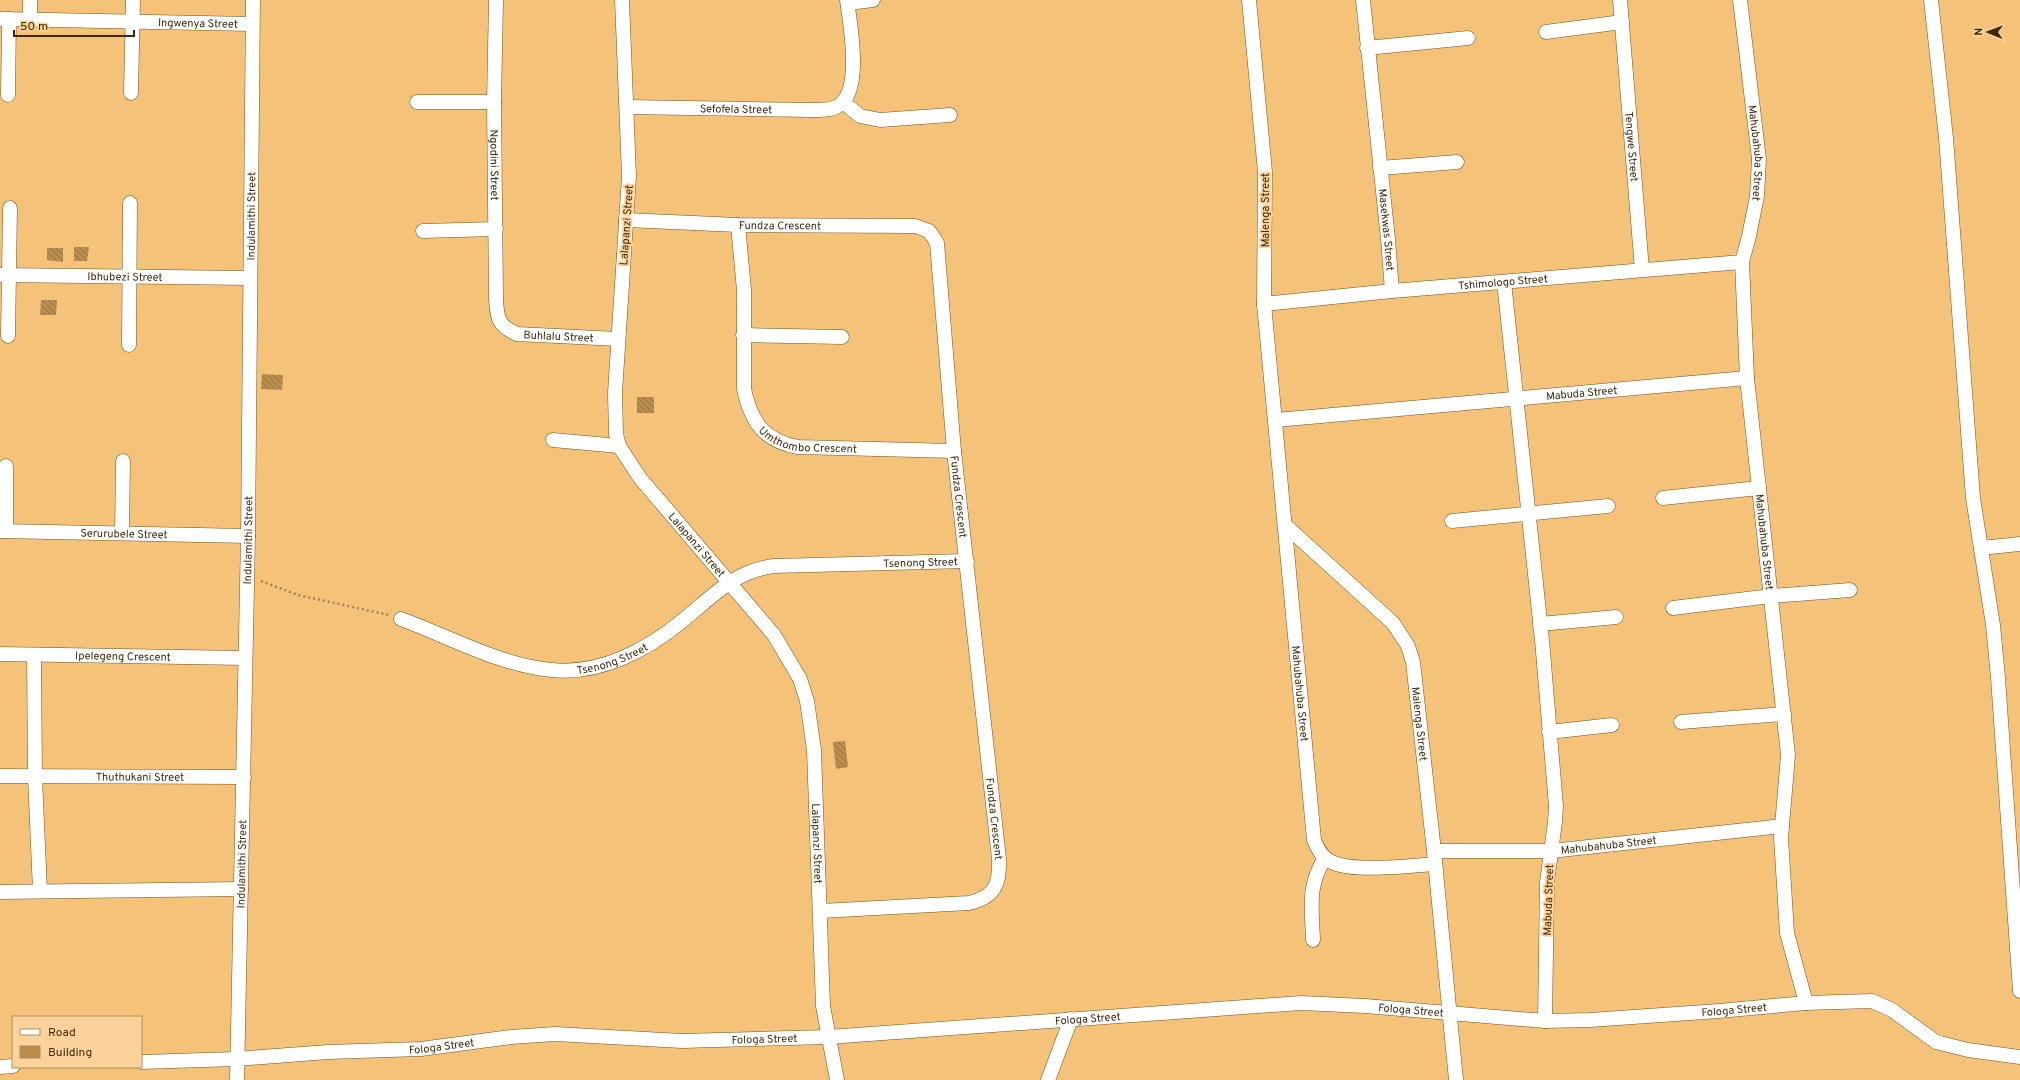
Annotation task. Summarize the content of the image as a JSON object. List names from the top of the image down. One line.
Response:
{"streets":{"street":["Ingwenya Street","Sefofela Street","Tengwe Street","Mahubahuba Street","Ngodini Street","Malenga Street","Indulamithi Street","Lalapanzi Street","Fundza Crescent","Masekwas Street","Ibhubezi Street","Tshimologo Street","Buhlalu Street","Mabuda Street","Umthombo Crescent","Serurubele Street","Tsenong Street","Ipelegeng Crescent","Thuthukani Street","Fologa Street"]},"crossings":[["Ingwenya Street","Indulamithi Street"],["Sefofela Street","Lalapanzi Street"],["Tengwe Street","Tshimologo Street"],["Mahubahuba Street","Malenga Street"],["Mahubahuba Street","Tshimologo Street"],["Mahubahuba Street","Mabuda Street"],["Mahubahuba Street","Fologa Street"],["Ngodini Street","Buhlalu Street"],["Malenga Street","Tshimologo Street"],["Malenga Street","Mabuda Street"],["Malenga Street","Fologa Street"],["Indulamithi Street","Ibhubezi Street"],["Indulamithi Street","Serurubele Street"],["Indulamithi Street","Ipelegeng Crescent"],["Indulamithi Street","Thuthukani Street"],["Indulamithi Street","Fologa Street"],["Lalapanzi Street","Fundza Crescent"],["Lalapanzi Street","Buhlalu Street"],["Lalapanzi Street","Tsenong Street"],["Lalapanzi Street","Fologa Street"],["Fundza Crescent","Umthombo Crescent"],["Fundza Crescent","Tsenong Street"],["Masekwas Street","Tshimologo Street"],["Tshimologo Street","Mabuda Street"],["Mabuda Street","Fologa Street"]],"legend":["Road","Building"],"scale_bar":"50 m","north":"left"}
